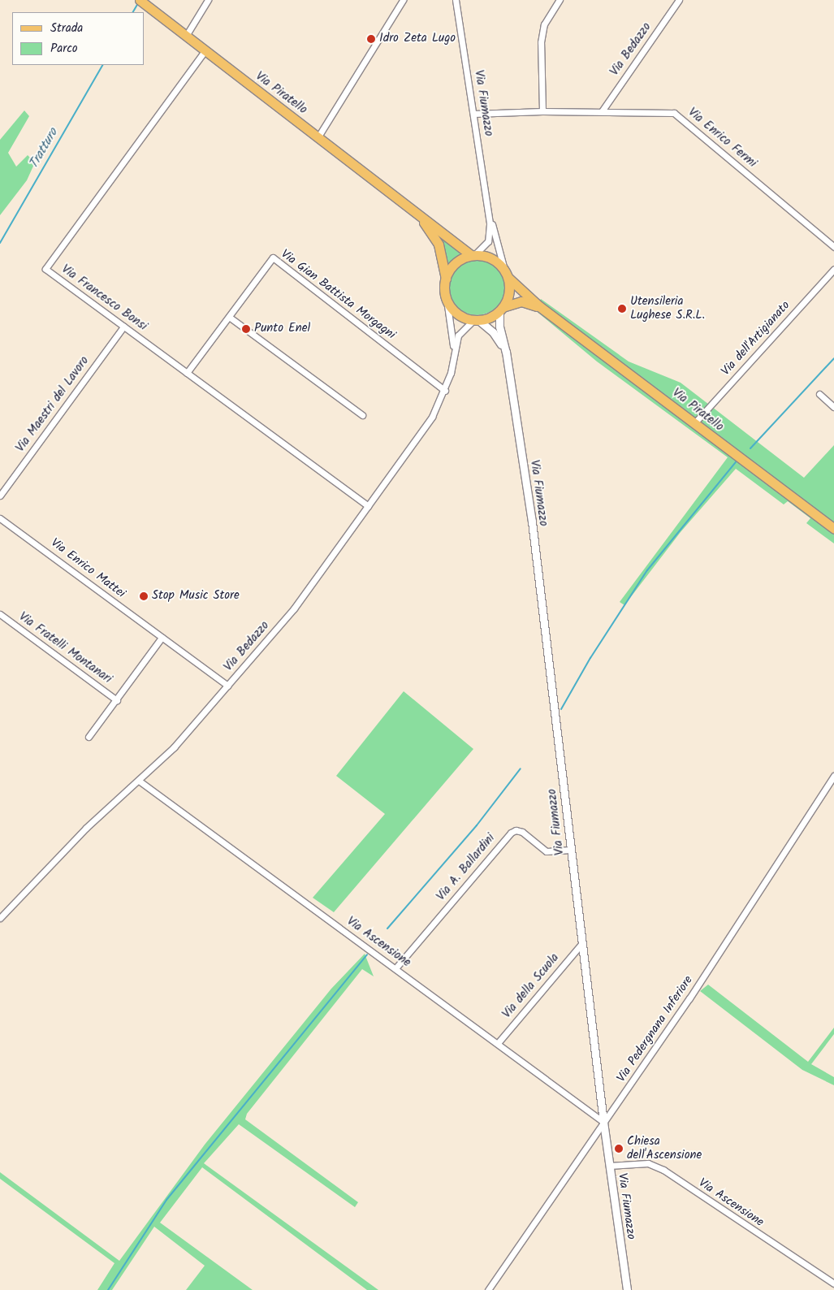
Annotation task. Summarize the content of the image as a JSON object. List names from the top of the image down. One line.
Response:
{"streets":{"main road":["Via Piratello"],"street":["Via Bedazzo","Via Fiumazzo","Via Enrico Fermi","Via Gian Battista Morgagni","Via Francesco Bonsi","Via dell'Artigianato","Via Maestri del Lavoro","Via Enrico Mattei","Via Fratelli Montanari","Via A. Ballardini","Via Ascensione","Via della Scuola","Via Pedergnana Inferiore"]},"crossings":[["Via Bedazzo","Via Piratello"],["Via Bedazzo","Via Fiumazzo"],["Via Bedazzo","Via Enrico Fermi"],["Via Bedazzo","Via Gian Battista Morgagni"],["Via Bedazzo","Via Francesco Bonsi"],["Via Bedazzo","Via Enrico Mattei"],["Via Bedazzo","Via Ascensione"],["Via Piratello","Via Fiumazzo"],["Via Piratello","Via Francesco Bonsi"],["Via Piratello","Via dell'Artigianato"],["Via Fiumazzo","Via Enrico Fermi"],["Via Fiumazzo","Via A. Ballardini"],["Via Fiumazzo","Via Ascensione"],["Via Fiumazzo","Via della Scuola"],["Via Fiumazzo","Via Pedergnana Inferiore"],["Via Gian Battista Morgagni","Via Francesco Bonsi"],["Via Francesco Bonsi","Via Maestri del Lavoro"],["Via A. Ballardini","Via Ascensione"],["Via Ascensione","Via della Scuola"],["Via Ascensione","Via Pedergnana Inferiore"]],"water":["Tratturo"],"places":["Idro Zeta Lugo","Utensileria Lughese S.R.L.","Punto Enel","Stop Music Store","Chiesa dell'Ascensione"],"legend":["Strada","Parco"]}
